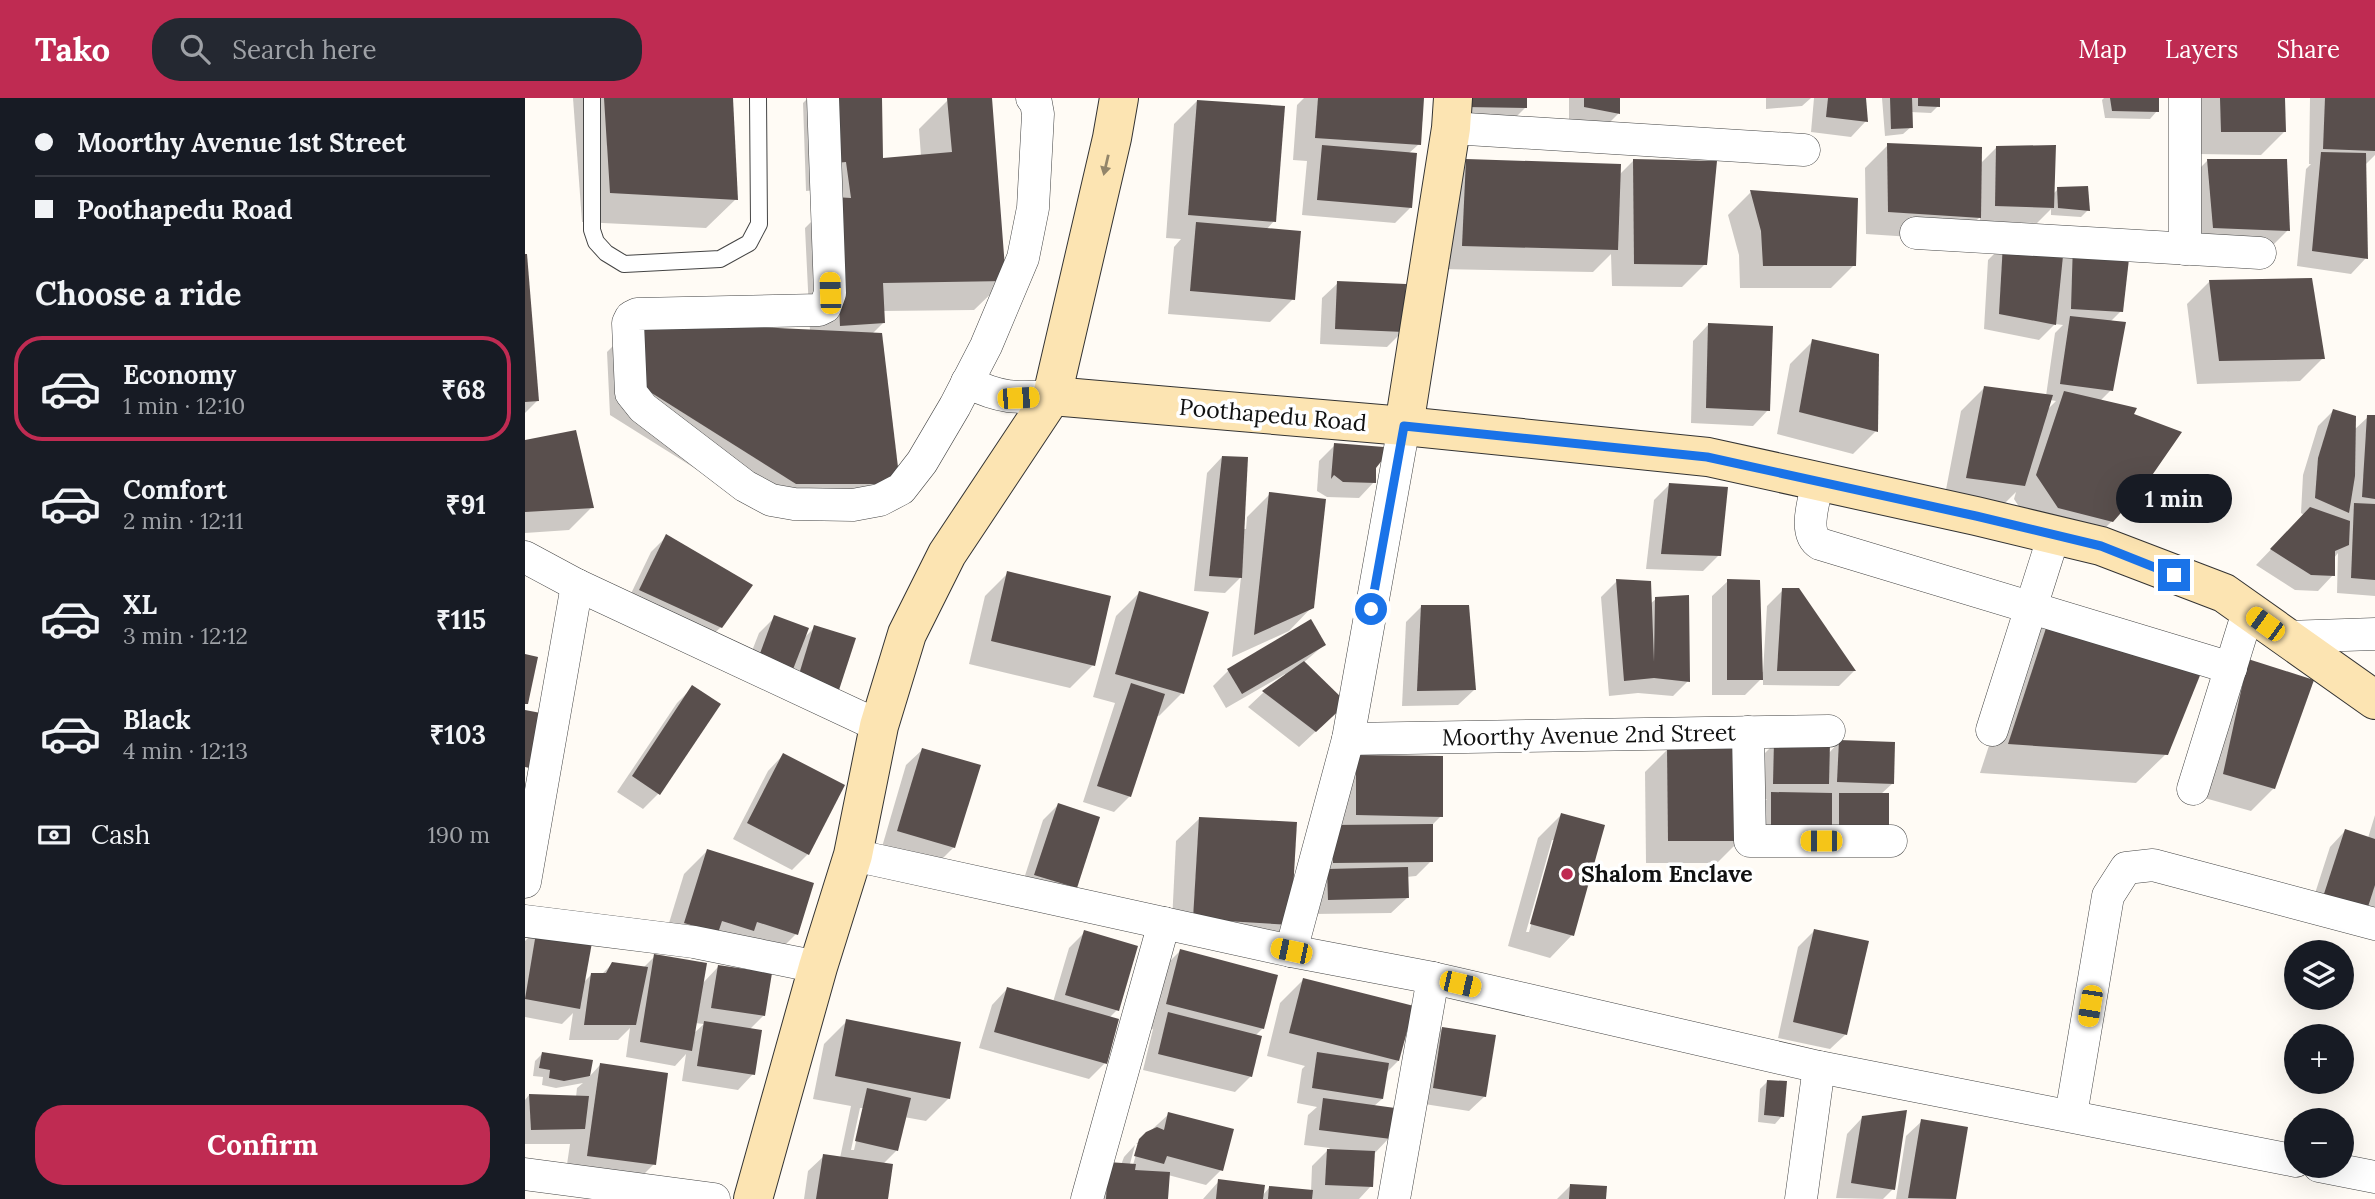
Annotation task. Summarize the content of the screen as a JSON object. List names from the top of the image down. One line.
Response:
{"streets":{"street":["Poothapedu Road","Moorthy Avenue 2nd Street"]},"places":["Shalom Enclave"],"page":{"header":"Tako","search":"Search here","nav":["Map","Layers","Share"],"banner":["Moorthy Avenue 1st Street","Poothapedu Road"],"heading":"Choose a ride","list":[{"name":"Economy","note":"1 min · 12:10","value":"₹68"},{"name":"Comfort","note":"2 min · 12:11","value":"₹91"},{"name":"XL","note":"3 min · 12:12","value":"₹115"},{"name":"Black","note":"4 min · 12:13","value":"₹103"}],"bubble":"1 min","pay":["Cash","190 m"],"map_buttons":["+","−"],"buttons":"Confirm"}}
